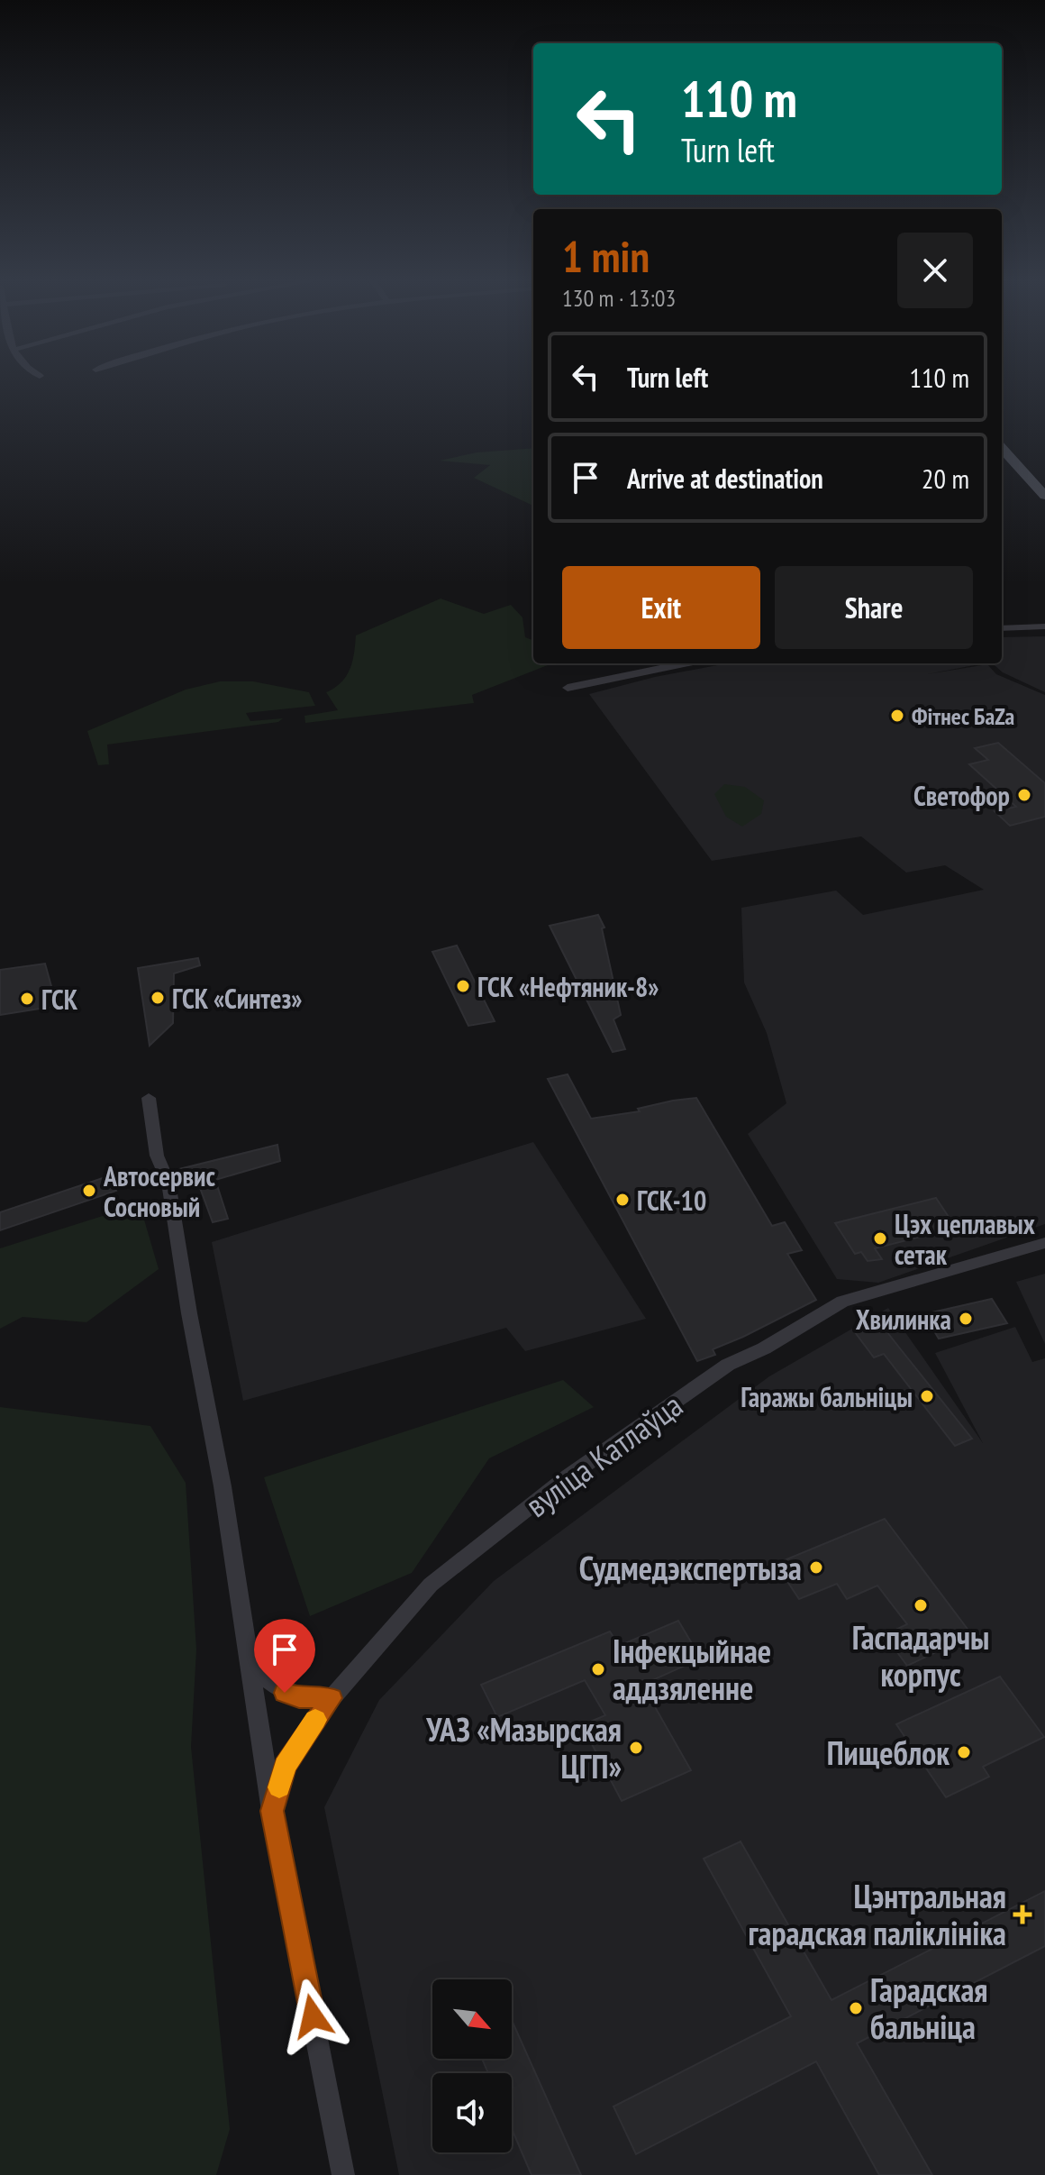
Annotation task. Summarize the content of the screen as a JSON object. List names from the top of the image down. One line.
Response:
{"streets":{"street":["вуліца Катлаўца"]},"places":{"other":["Фітнес БаZa","Светофор","ГСК «Нефтяник-8»","ГСК «Синтез»","ГСК","Автосервис Сосновый","ГСК-10","Цэх цеплавых сетак","Хвилинка","Гаражы бальніцы","Судмедэкспертыза","Гаспадарчы корпус","Інфекцыйнае аддзяленне","УАЗ «Мазырская ЦГП»","Пищеблок","Гарадская бальніца"],"health":["Цэнтральная гарадская паліклініка"]},"north":"bottom right","page":{"turn":["110 m","Turn left"],"heading":["1 min","130 m · 13:03"],"list":[{"name":"Turn left","value":"110 m"},{"name":"Arrive at destination","value":"20 m"}],"buttons":["Exit","Share"]}}
